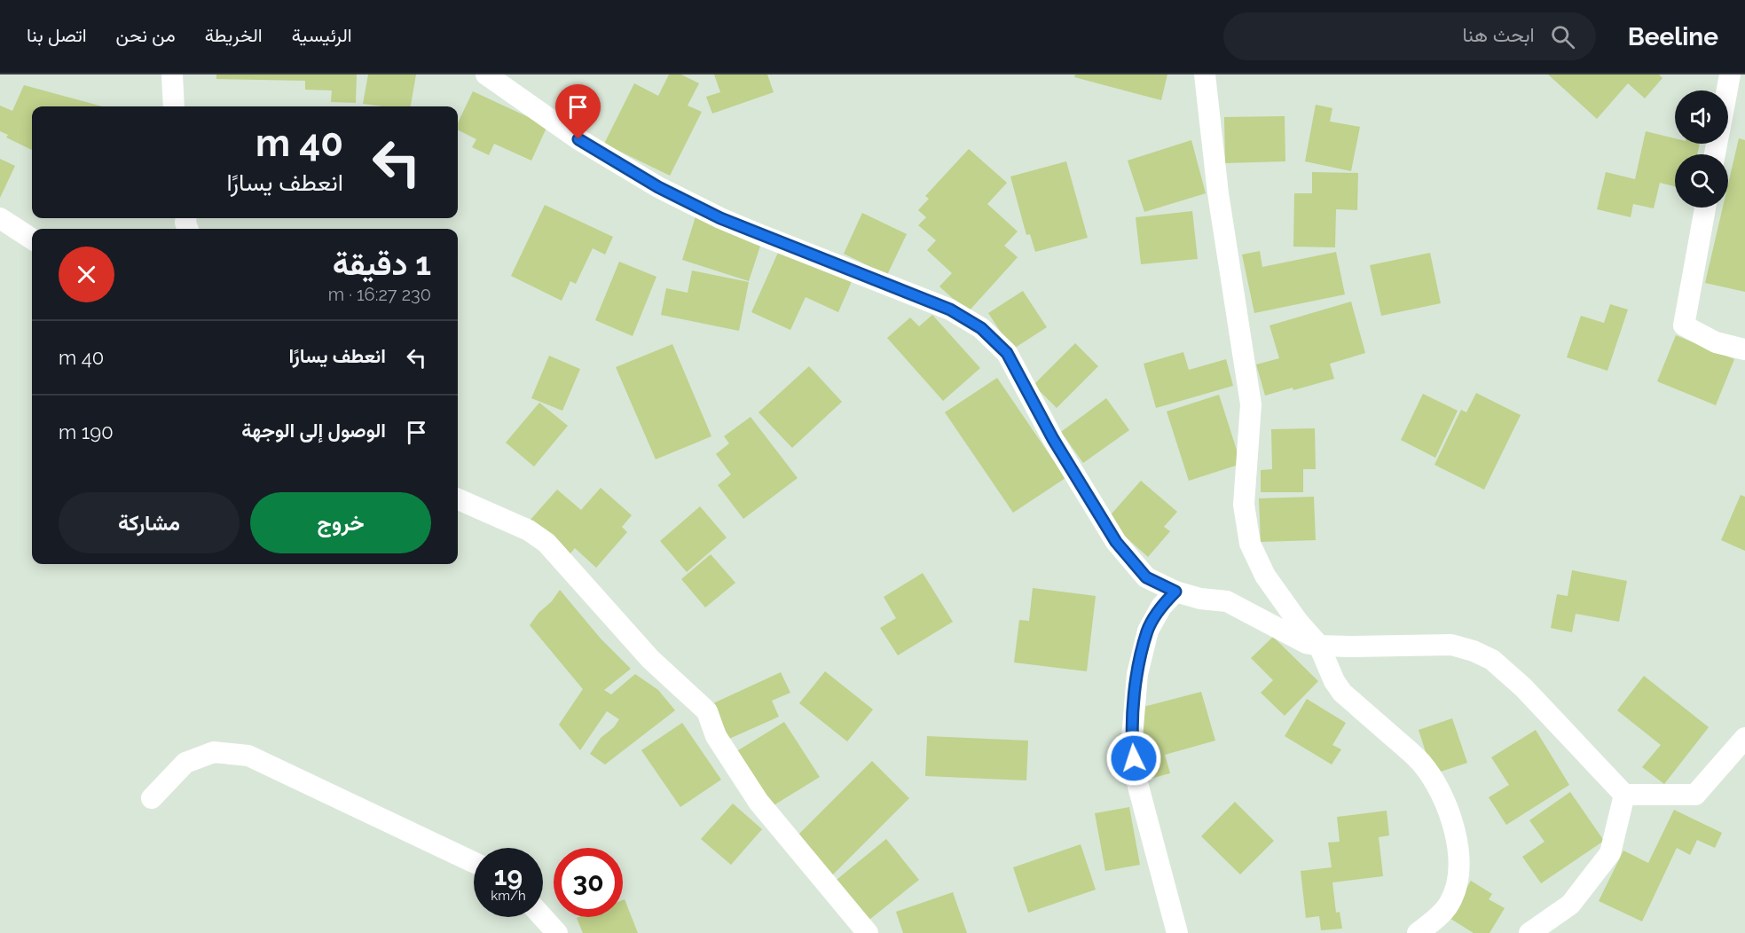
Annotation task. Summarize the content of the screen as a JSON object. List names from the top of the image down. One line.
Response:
{"page":{"header":"Beeline","search":"ابحث هنا","nav":["الرئيسية","الخريطة","من نحن","اتصل بنا"],"turn":["40 m","انعطف يسارًا"],"heading":["1 دقيقة","230 m · 16:27"],"list":[{"name":"انعطف يسارًا","value":"40 m"},{"name":"الوصول إلى الوجهة","value":"190 m"}],"buttons":["خروج","مشاركة"],"speed":"19 km/h","limit":"30"}}
